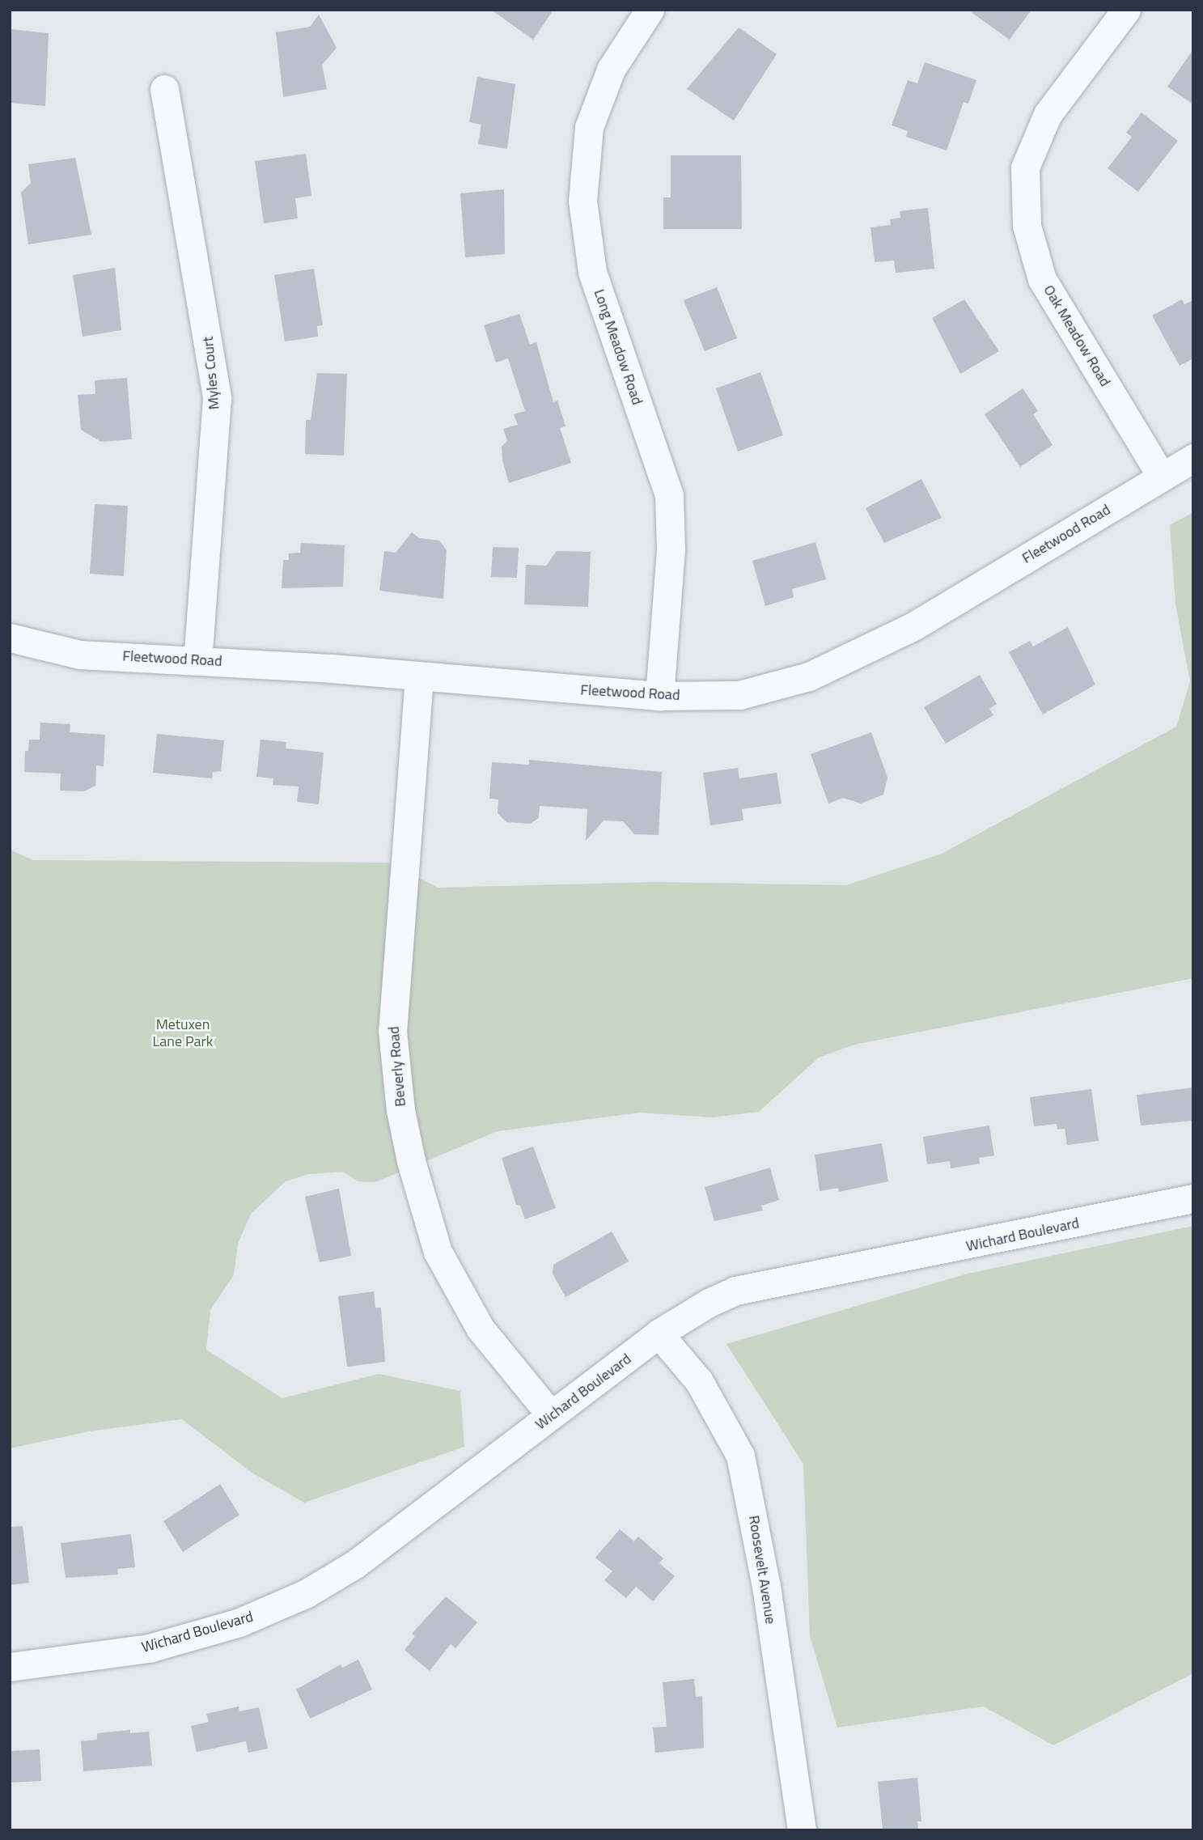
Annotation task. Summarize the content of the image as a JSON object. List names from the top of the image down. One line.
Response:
{"streets":{"street":["Oak Meadow Road","Long Meadow Road","Myles Court","Fleetwood Road","Beverly Road","Wichard Boulevard","Roosevelt Avenue"]},"crossings":[["Oak Meadow Road","Fleetwood Road"],["Long Meadow Road","Fleetwood Road"],["Myles Court","Fleetwood Road"],["Fleetwood Road","Beverly Road"],["Beverly Road","Wichard Boulevard"],["Wichard Boulevard","Roosevelt Avenue"]],"parks":["Metuxen Lane Park"]}
